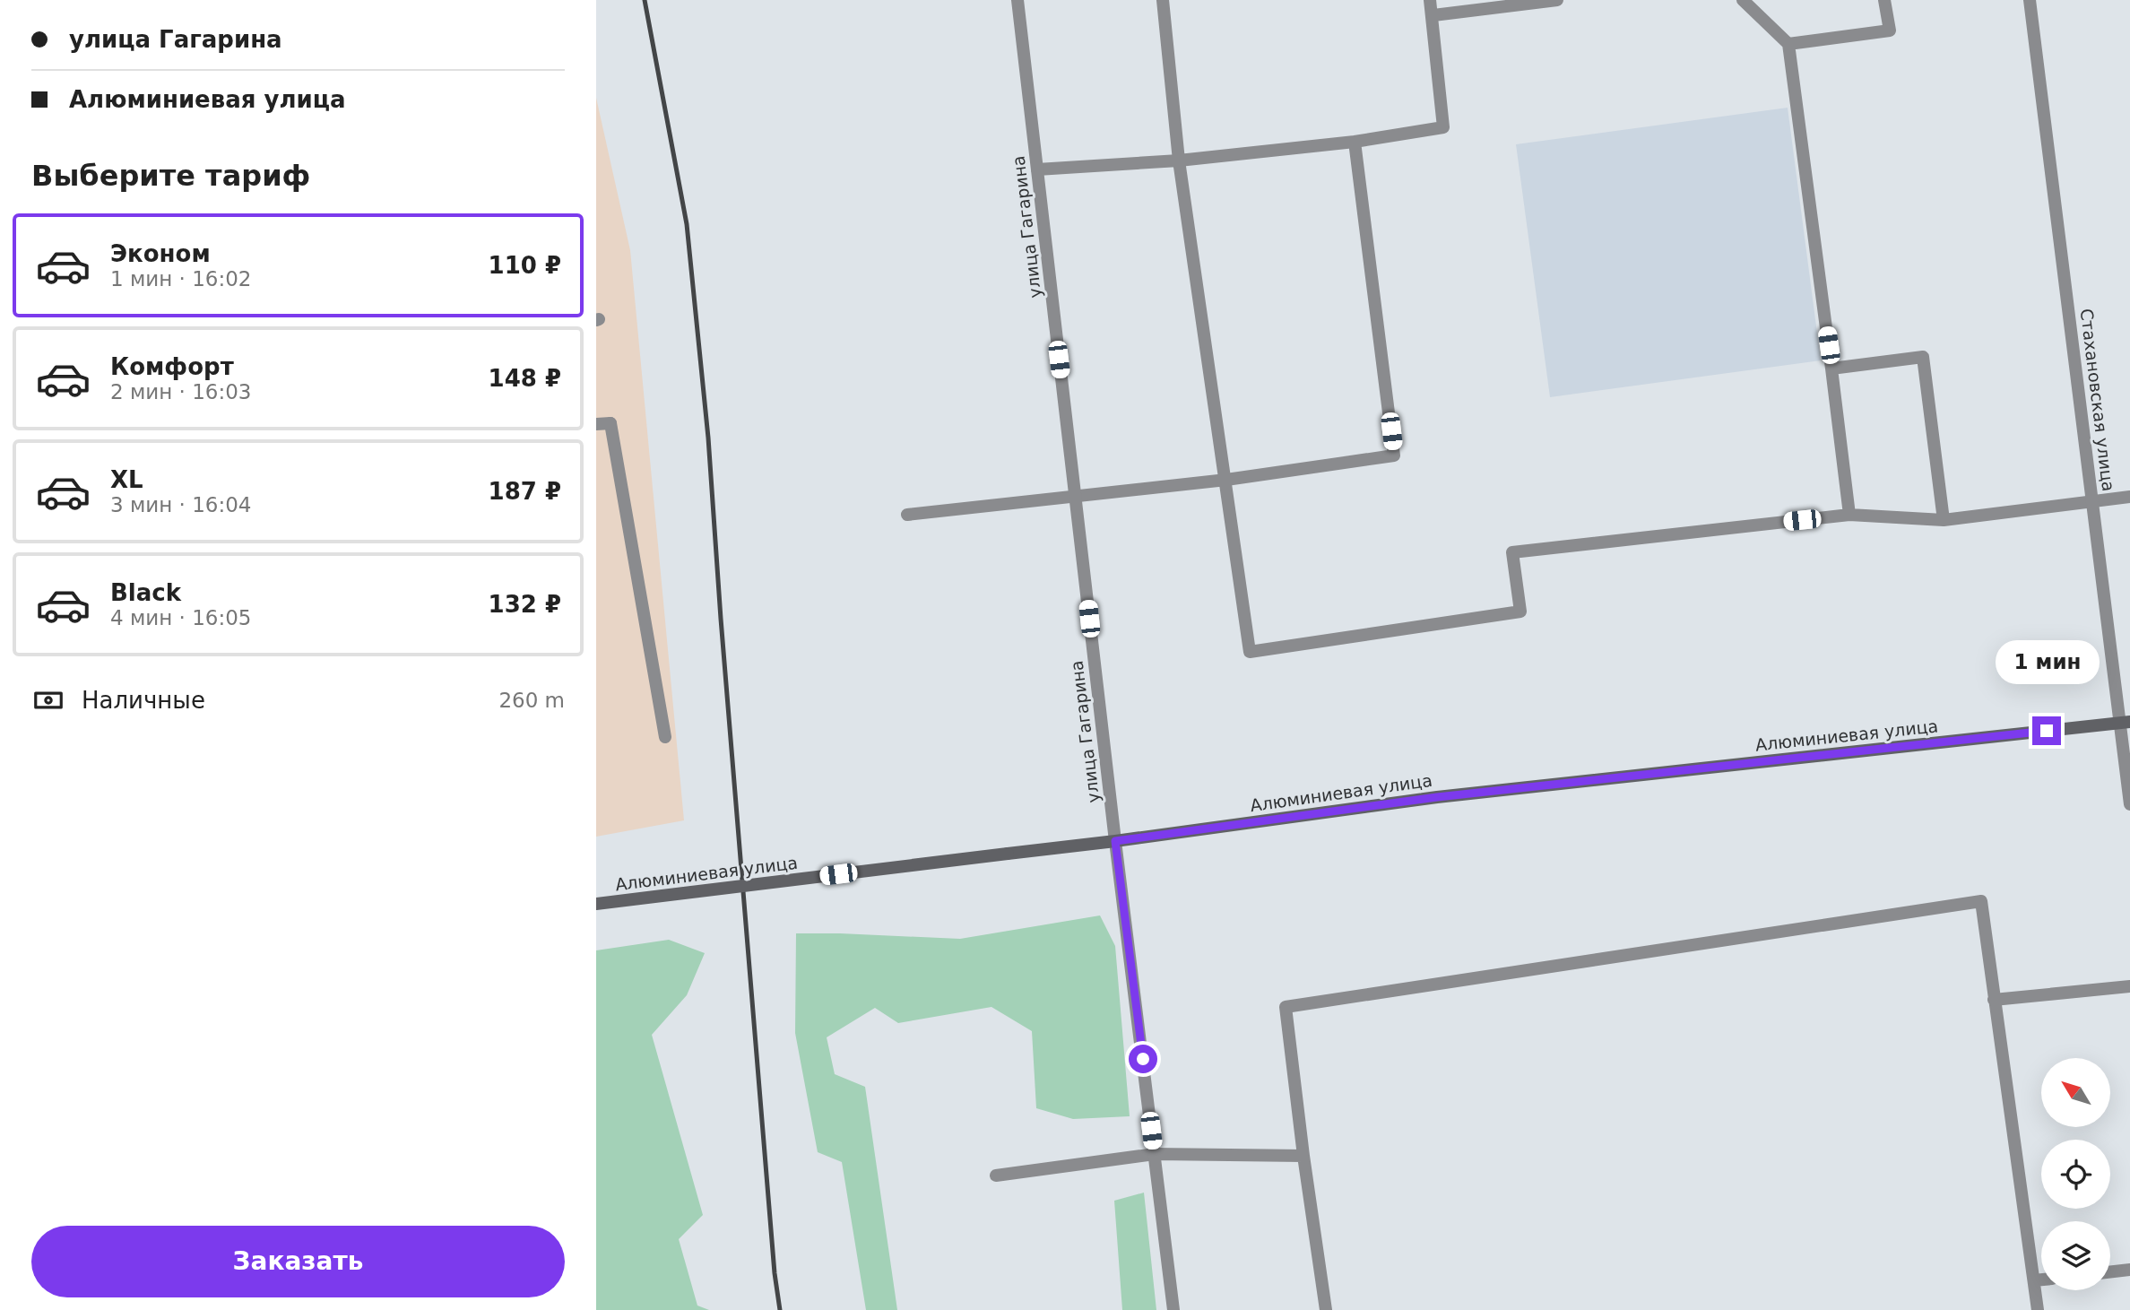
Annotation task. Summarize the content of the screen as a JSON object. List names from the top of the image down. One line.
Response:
{"streets":{"main road":["Алюминиевая улица"],"street":["улица Гагарина","Стахановская улица"]},"crossings":[["улица Гагарина","Алюминиевая улица"],["Стахановская улица","Алюминиевая улица"]],"north":"top left","page":{"banner":["улица Гагарина","Алюминиевая улица"],"heading":"Выберите тариф","list":[{"name":"Эконом","note":"1 мин · 16:02","value":"110 ₽"},{"name":"Комфорт","note":"2 мин · 16:03","value":"148 ₽"},{"name":"XL","note":"3 мин · 16:04","value":"187 ₽"},{"name":"Black","note":"4 мин · 16:05","value":"132 ₽"}],"bubble":"1 мин","pay":["Наличные","260 m"],"buttons":"Заказать"}}
